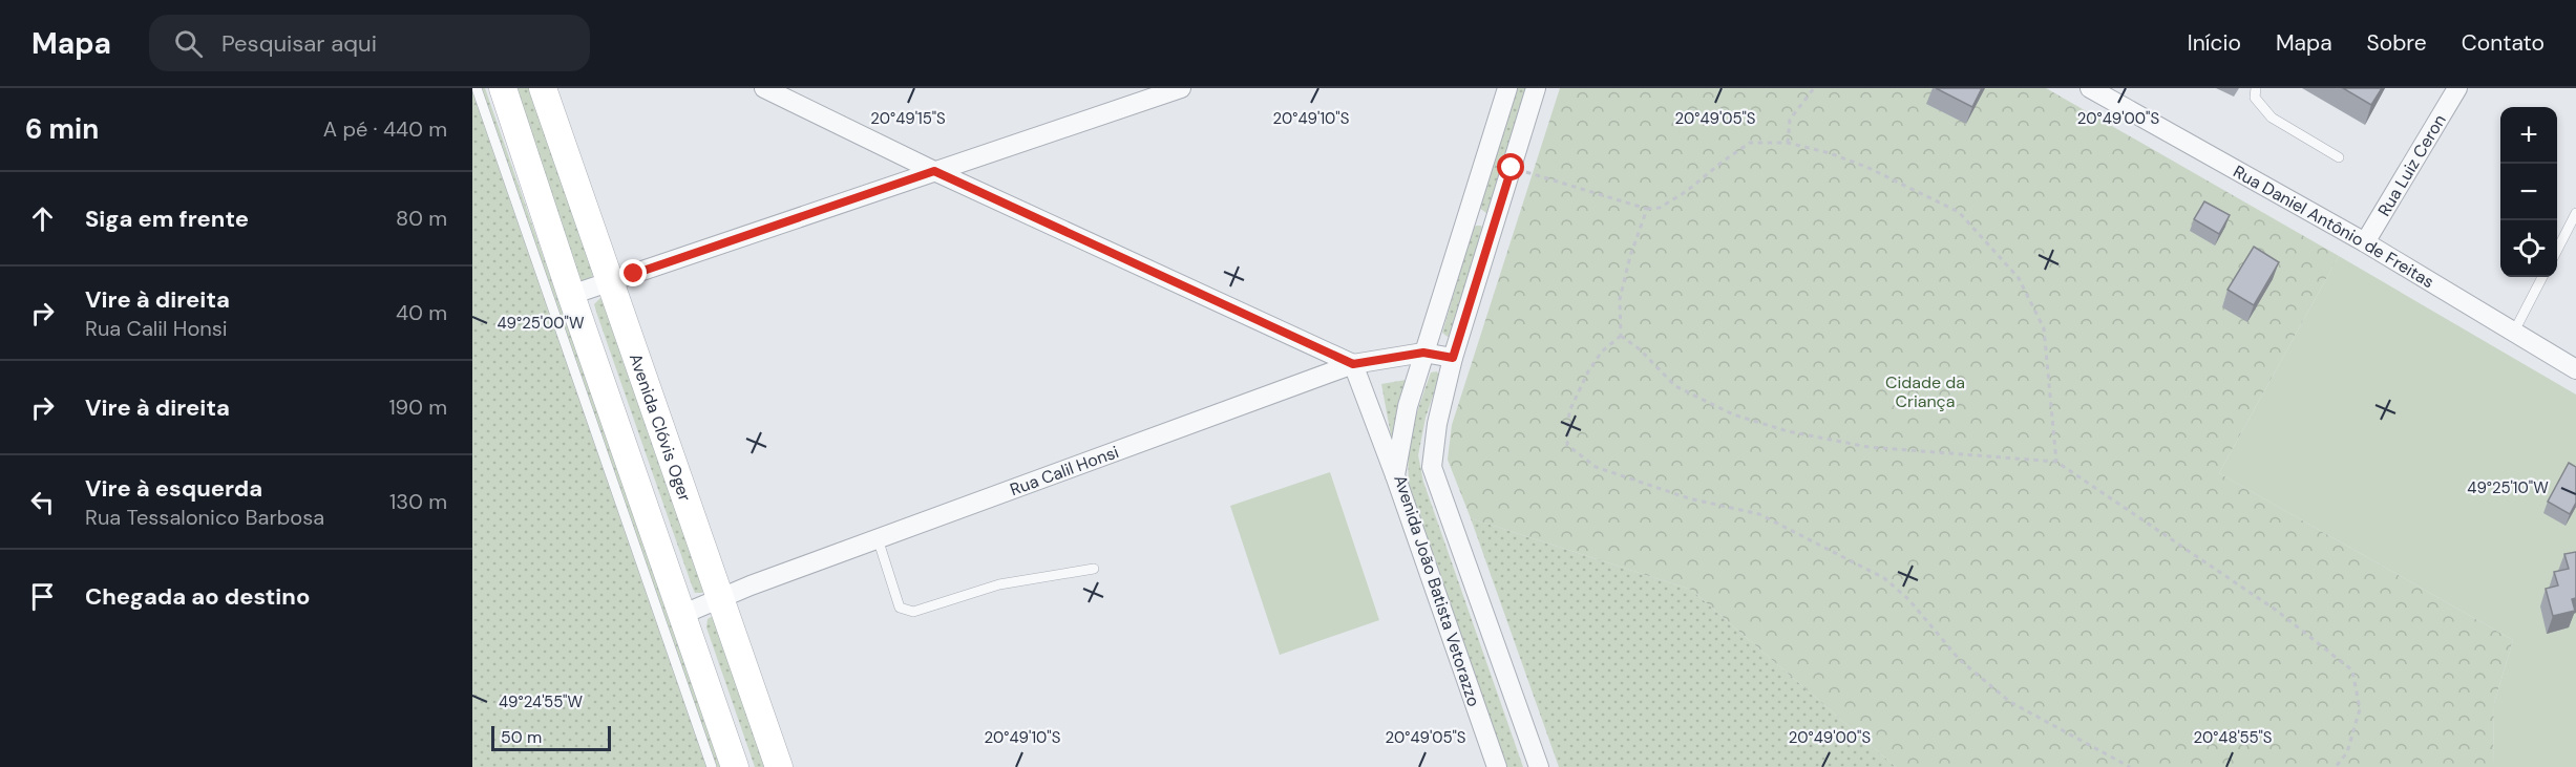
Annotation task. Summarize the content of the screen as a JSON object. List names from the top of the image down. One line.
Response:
{"streets":{"main road":["Avenida Clóvis Oger"],"street":["Rua Luiz Ceron","Rua Daniel Antônio de Freitas","Rua Calil Honsi","Avenida João Batista Vetorazzo"]},"crossings":[["Rua Luiz Ceron","Rua Daniel Antônio de Freitas"],["Avenida Clóvis Oger","Rua Calil Honsi"],["Rua Calil Honsi","Avenida João Batista Vetorazzo"]],"parks":["Cidade da Criança"],"scale_bar":"50 m","page":{"header":"Mapa","search":"Pesquisar aqui","nav":["Início","Mapa","Sobre","Contato"],"heading":["6 min","A pé · 440 m"],"map_buttons":["+","−"],"list":[["Siga em frente","80 m"],["Vire à direita","Rua Calil Honsi","40 m"],["Vire à direita","190 m"],["Vire à esquerda","Rua Tessalonico Barbosa","130 m"],"Chegada ao destino"],"scale":"50 m"},"coordinates":["20°49'15\"S","20°49'10\"S","20°49'05\"S","20°49'00\"S","49°25'00\"W","49°25'10\"W","49°24'55\"W","20°48'55\"S"]}
